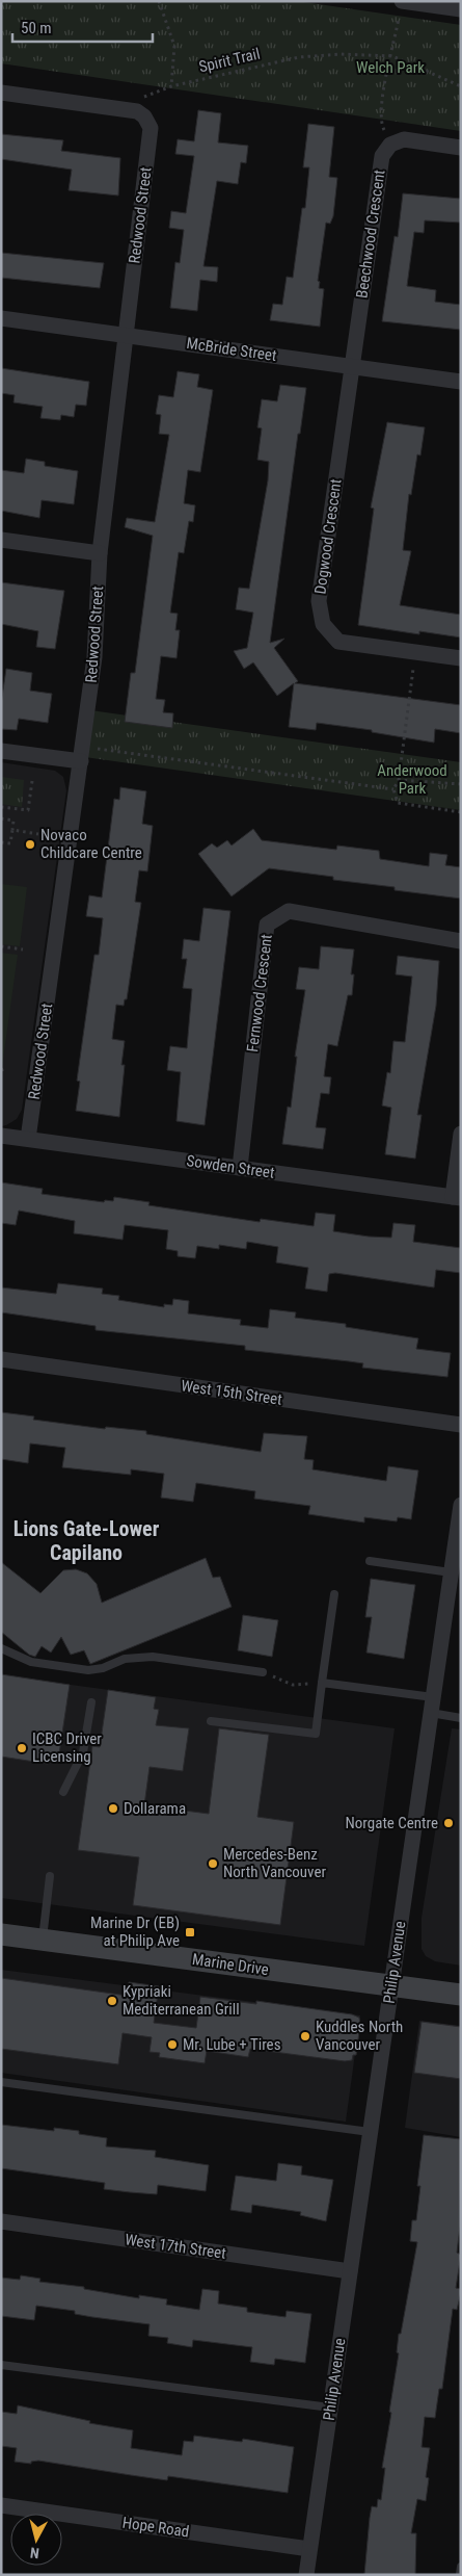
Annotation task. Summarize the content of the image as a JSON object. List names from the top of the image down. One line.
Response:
{"streets":{"main road":["Marine Drive"],"street":["Redwood Street","Beechwood Crescent","McBride Street","Dogwood Crescent","Fernwood Crescent","Sowden Street","West 15th Street","Philip Avenue","West 17th Street","Hope Road"],"path":["Spirit Trail"]},"crossings":[["Redwood Street","McBride Street"],["Redwood Street","Sowden Street"],["Beechwood Crescent","McBride Street"],["Beechwood Crescent","Dogwood Crescent"],["McBride Street","Dogwood Crescent"],["Fernwood Crescent","Sowden Street"],["Philip Avenue","Marine Drive"],["Philip Avenue","West 17th Street"],["Philip Avenue","Hope Road"]],"districts":["Lions Gate-Lower Capilano"],"parks":["Welch Park","Anderwood Park"],"places":{"other":["Novaco Childcare Centre","ICBC Driver Licensing","Dollarama","Norgate Centre","Mercedes-Benz North Vancouver","Kypriaki Mediterranean Grill","Kuddles North Vancouver","Mr. Lube + Tires"],"transit":["Marine Dr (EB) at Philip Ave"]},"scale_bar":"50 m","north":"bottom"}
